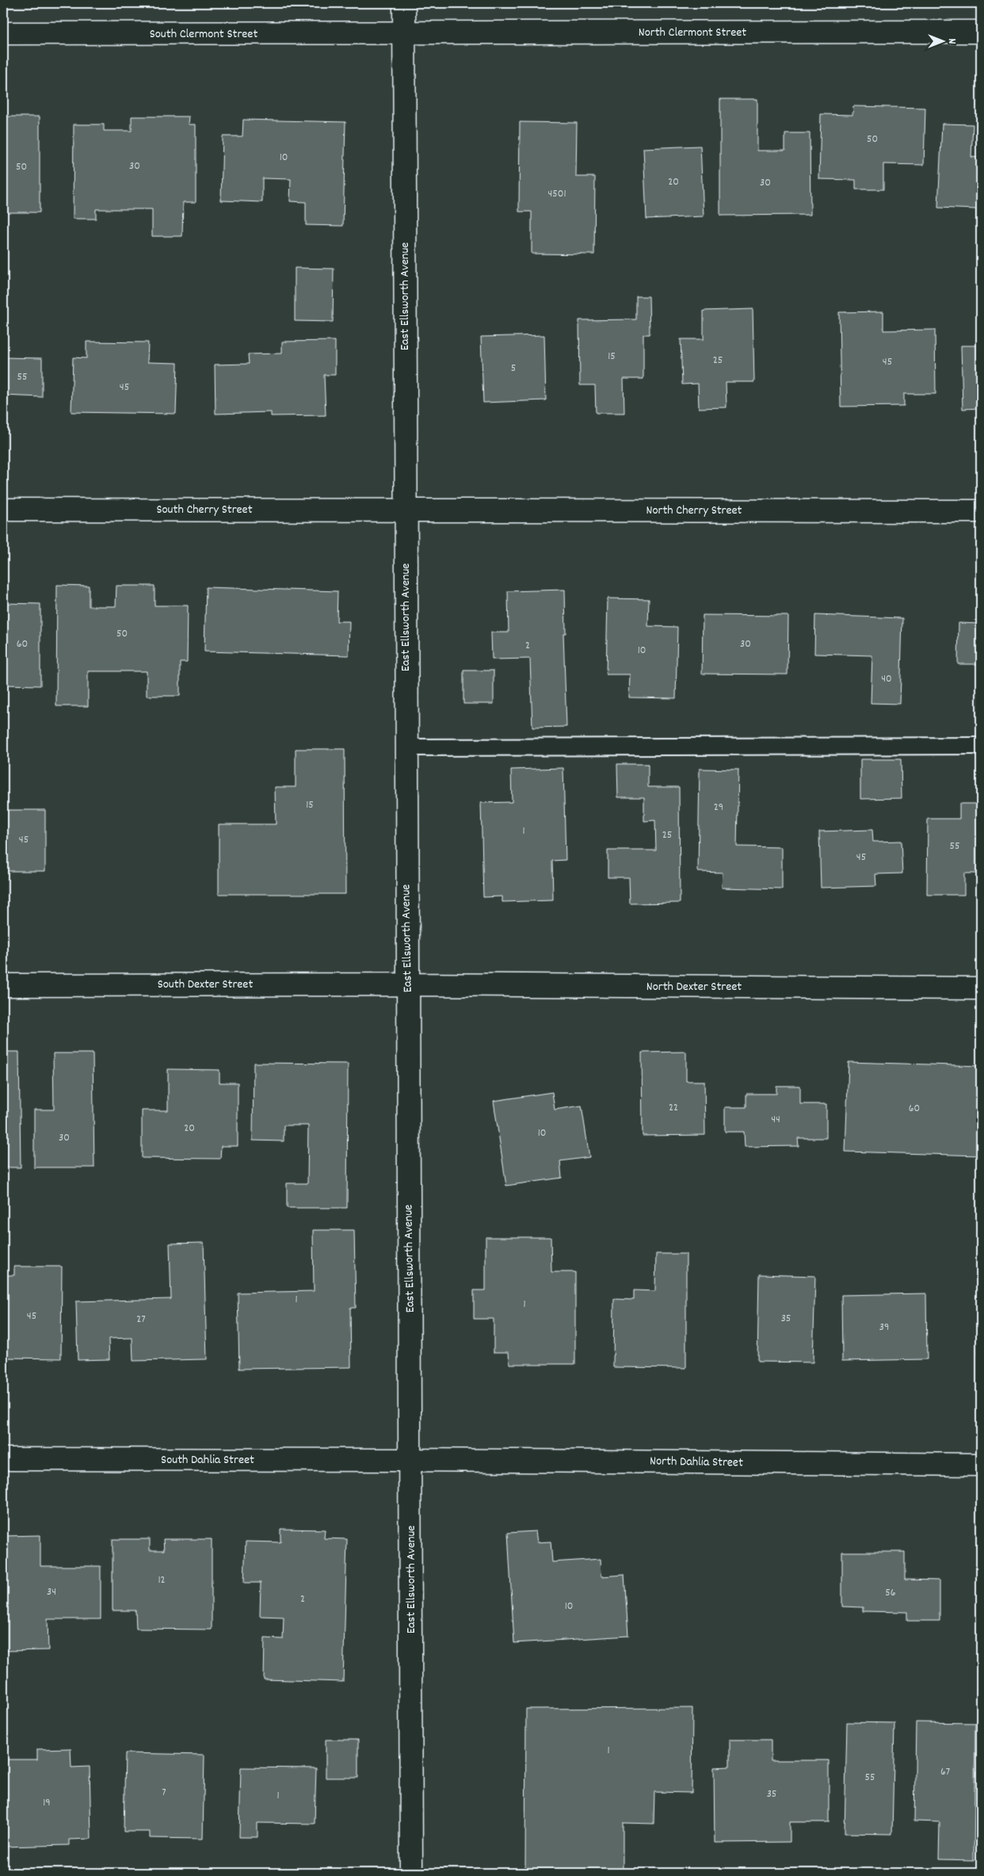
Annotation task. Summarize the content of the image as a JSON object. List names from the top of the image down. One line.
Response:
{"streets":{"street":["North Clermont Street","South Clermont Street","East Ellsworth Avenue","South Cherry Street","North Cherry Street","South Dexter Street","North Dexter Street","South Dahlia Street","North Dahlia Street"]},"crossings":[["North Clermont Street","South Clermont Street"],["North Clermont Street","East Ellsworth Avenue"],["South Clermont Street","East Ellsworth Avenue"],["East Ellsworth Avenue","South Cherry Street"],["East Ellsworth Avenue","North Cherry Street"],["East Ellsworth Avenue","South Dexter Street"],["East Ellsworth Avenue","North Dexter Street"],["East Ellsworth Avenue","South Dahlia Street"],["East Ellsworth Avenue","North Dahlia Street"],["South Cherry Street","North Cherry Street"],["South Dexter Street","North Dexter Street"],["South Dahlia Street","North Dahlia Street"]],"house_numbers":["50","10","30","50","20","30","4501","15","25","45","5","55","45","50","60","30","2","10","40","15","29","1","25","45","55","45","22","60","44","20","10","30","1","1","45","35","27","39","12","34","56","2","10","1","67","55","7","35","1","19"],"north":"right"}
